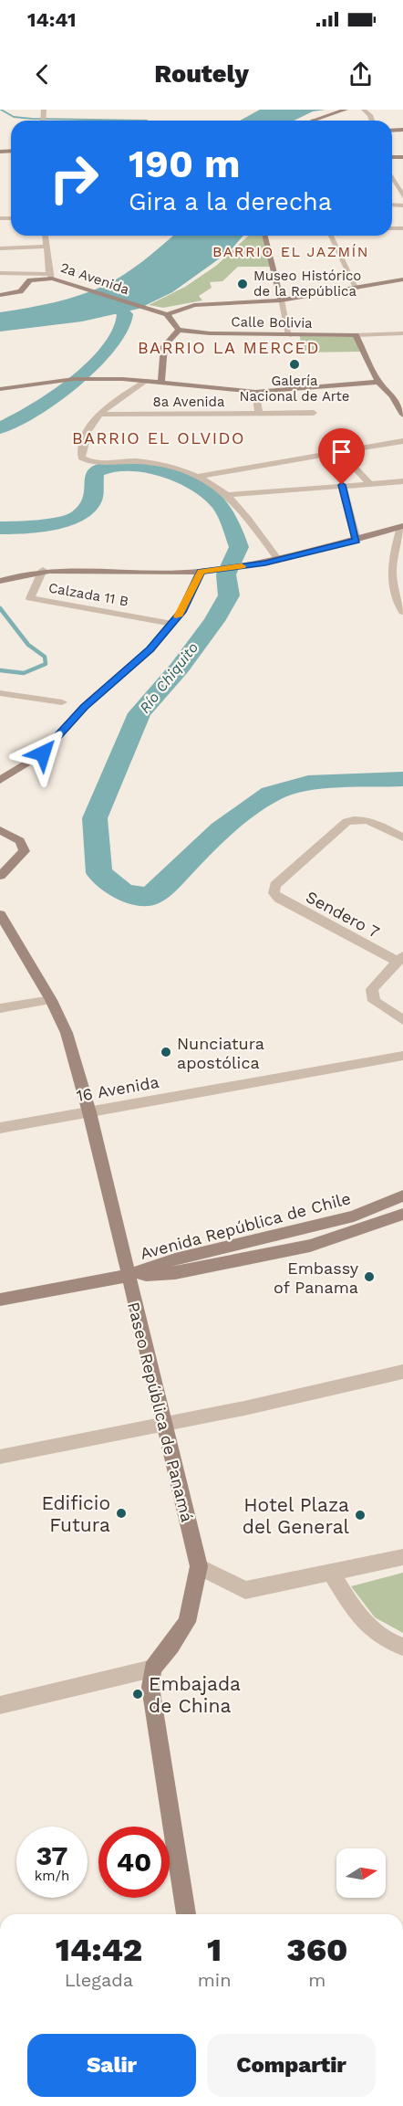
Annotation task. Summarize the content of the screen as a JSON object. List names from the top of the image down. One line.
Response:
{"streets":{"street":["2a Avenida","Calle Bolivia","8a Avenida","Calzada 11 B","Sendero 7","16 Avenida","Avenida República de Chile","Paseo República de Panamá"]},"crossings":[["16 Avenida","Paseo República de Panamá"],["Avenida República de Chile","Paseo República de Panamá"]],"districts":["BARRIO EL JAZMÍN","BARRIO LA MERCED","BARRIO EL OLVIDO"],"water":["Río Chiquito"],"places":["Museo Histórico de la República","Galería Nacional de Arte","Nunciatura apostólica","Embassy of Panama","Edificio Futura","Hotel Plaza del General","Embajada de China"],"north":"right","page":{"status":"14:41","header":"Routely","turn":["190 m","Gira a la derecha"],"speed":"37 km/h","limit":"40","eta":["14:42","Llegada","1","min","360","m"],"buttons":["Salir","Compartir"]}}
